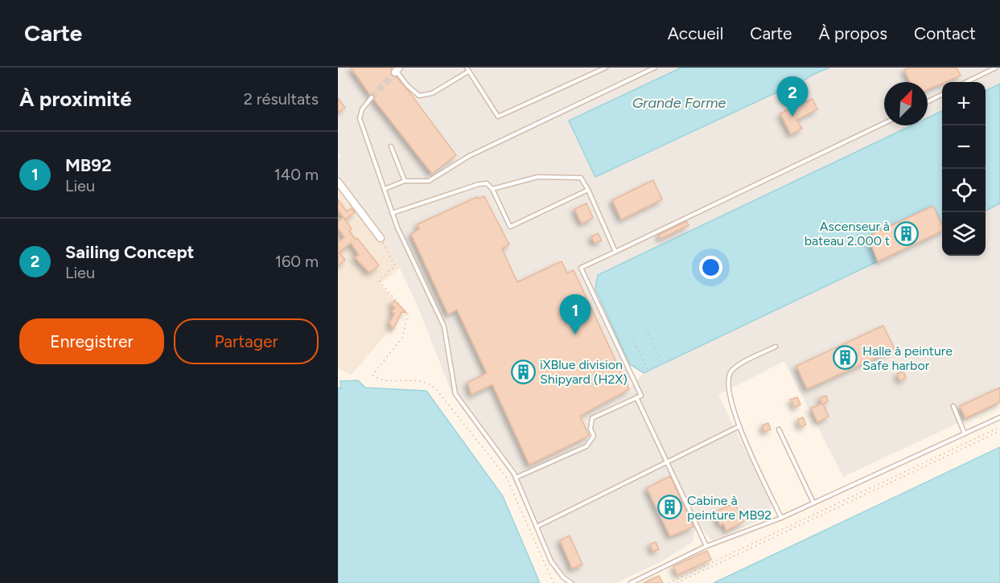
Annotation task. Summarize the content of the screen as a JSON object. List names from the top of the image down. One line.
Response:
{"water":["Grande Forme"],"places":{"building":["Ascenseur à bateau 2.000 t","Halle à peinture Safe harbor","iXBlue division Shipyard (H2X)","Cabine à peinture MB92"]},"north":"top right","page":{"header":"Carte","nav":["Accueil","Carte","À propos","Contact"],"heading":["À proximité","2 résultats"],"pins":["2","1"],"map_buttons":["+","−"],"list":[{"mark":"1","name":"MB92","note":"Lieu","value":"140 m"},{"mark":"2","name":"Sailing Concept","note":"Lieu","value":"160 m"}],"buttons":["Enregistrer","Partager"]}}
